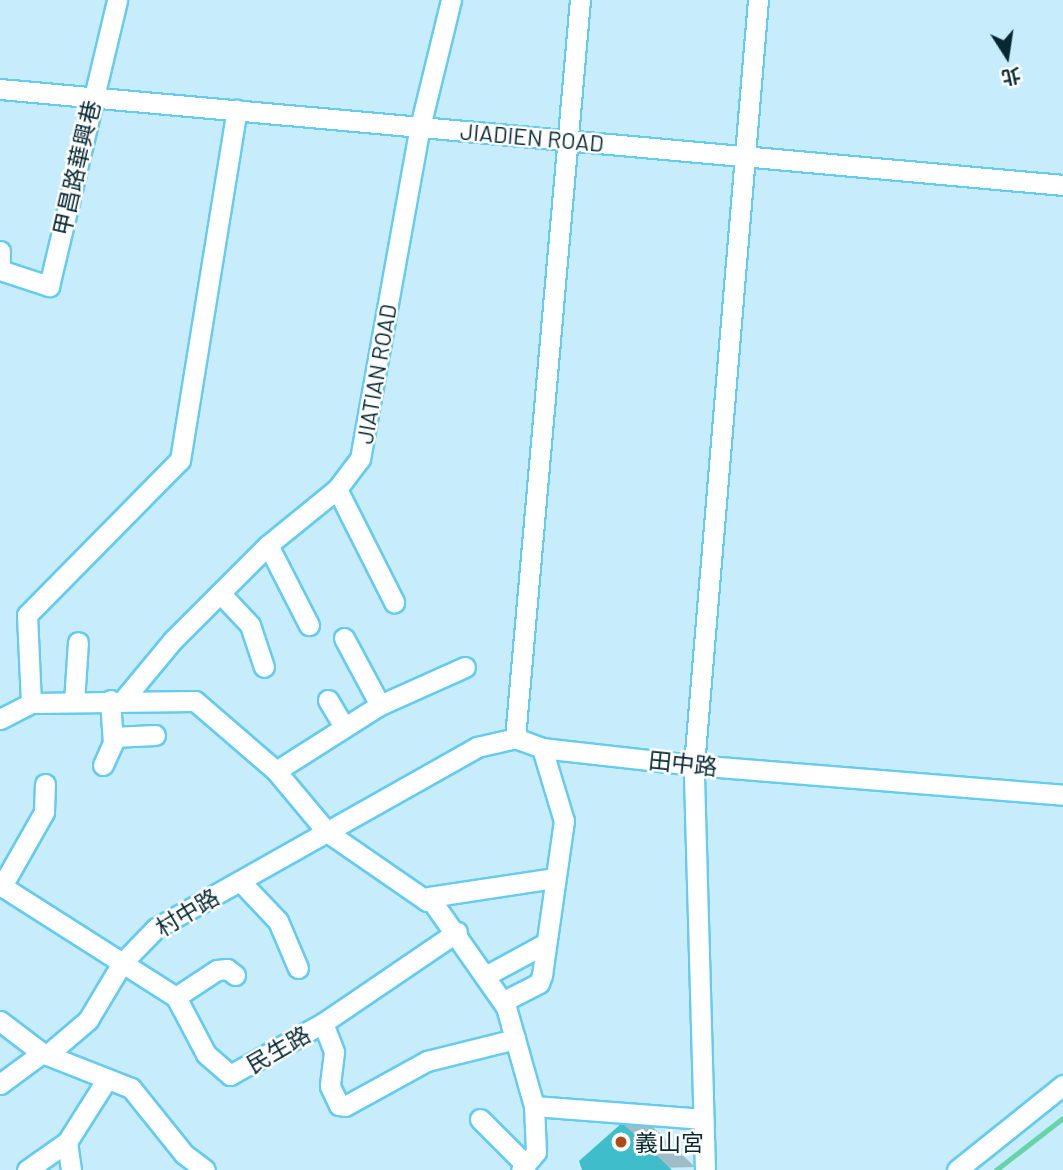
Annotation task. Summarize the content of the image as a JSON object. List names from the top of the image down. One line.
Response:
{"streets":{"street":["JIADIEN ROAD","甲昌路華興巷","JIATIAN ROAD","田中路","村中路","民生路"]},"crossings":[["JIADIEN ROAD","甲昌路華興巷"],["JIADIEN ROAD","JIATIAN ROAD"],["村中路","民生路"]],"places":["義山宮"],"north":"bottom"}
